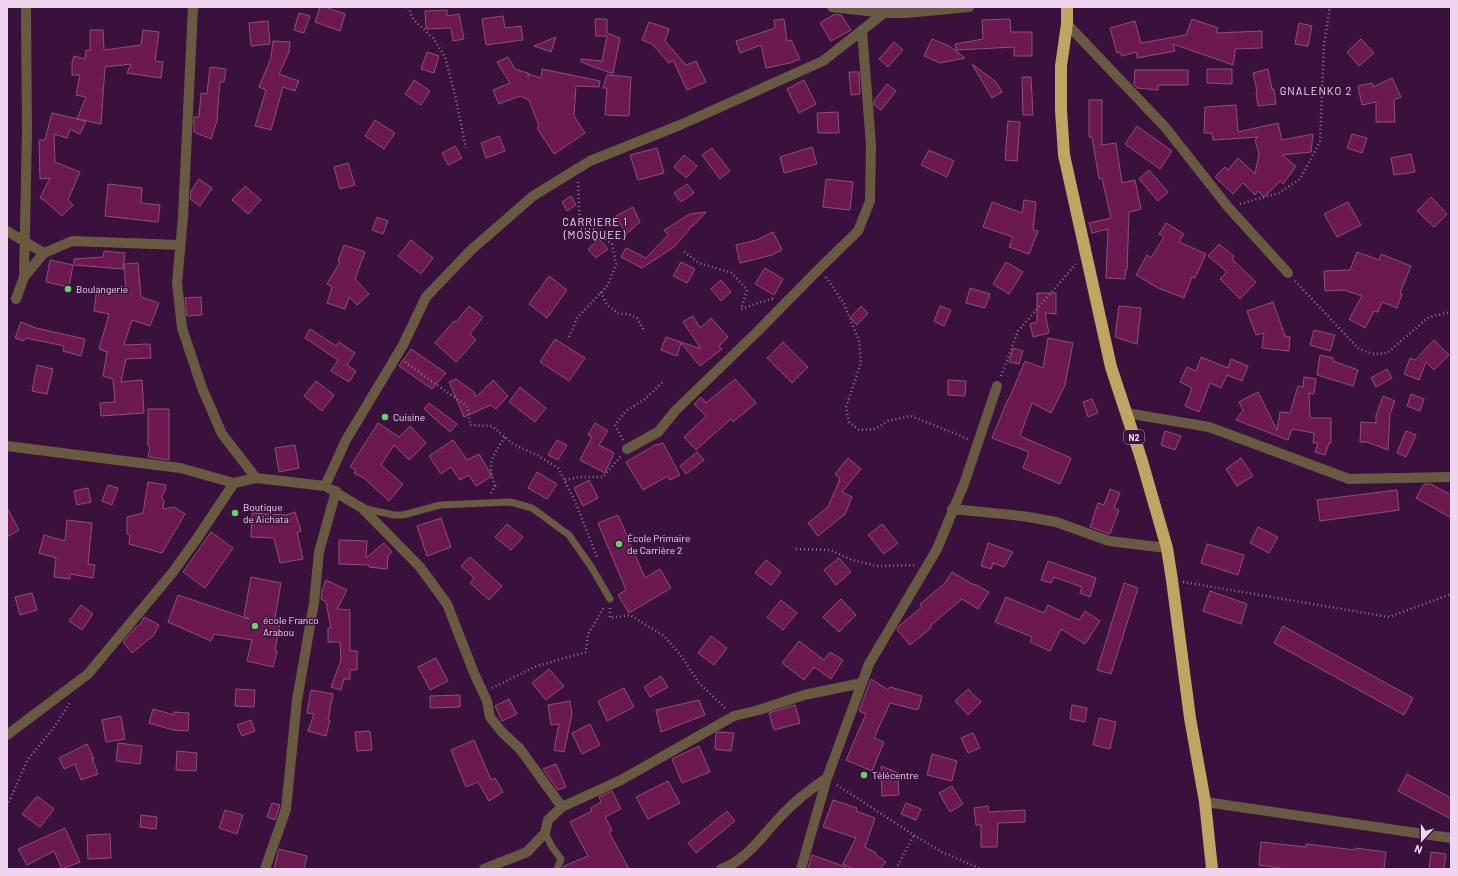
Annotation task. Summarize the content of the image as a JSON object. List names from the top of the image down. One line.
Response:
{"streets":{"highway":["N2"]},"districts":["GNALENKO 2","CARRIERE 1 (MOSQUEE)"],"places":["Boulangerie","Cuisine","Boutique de Aichata","École Primaire de Carrière 2","école Franco Arabou","Télécentre"],"north":"bottom"}
